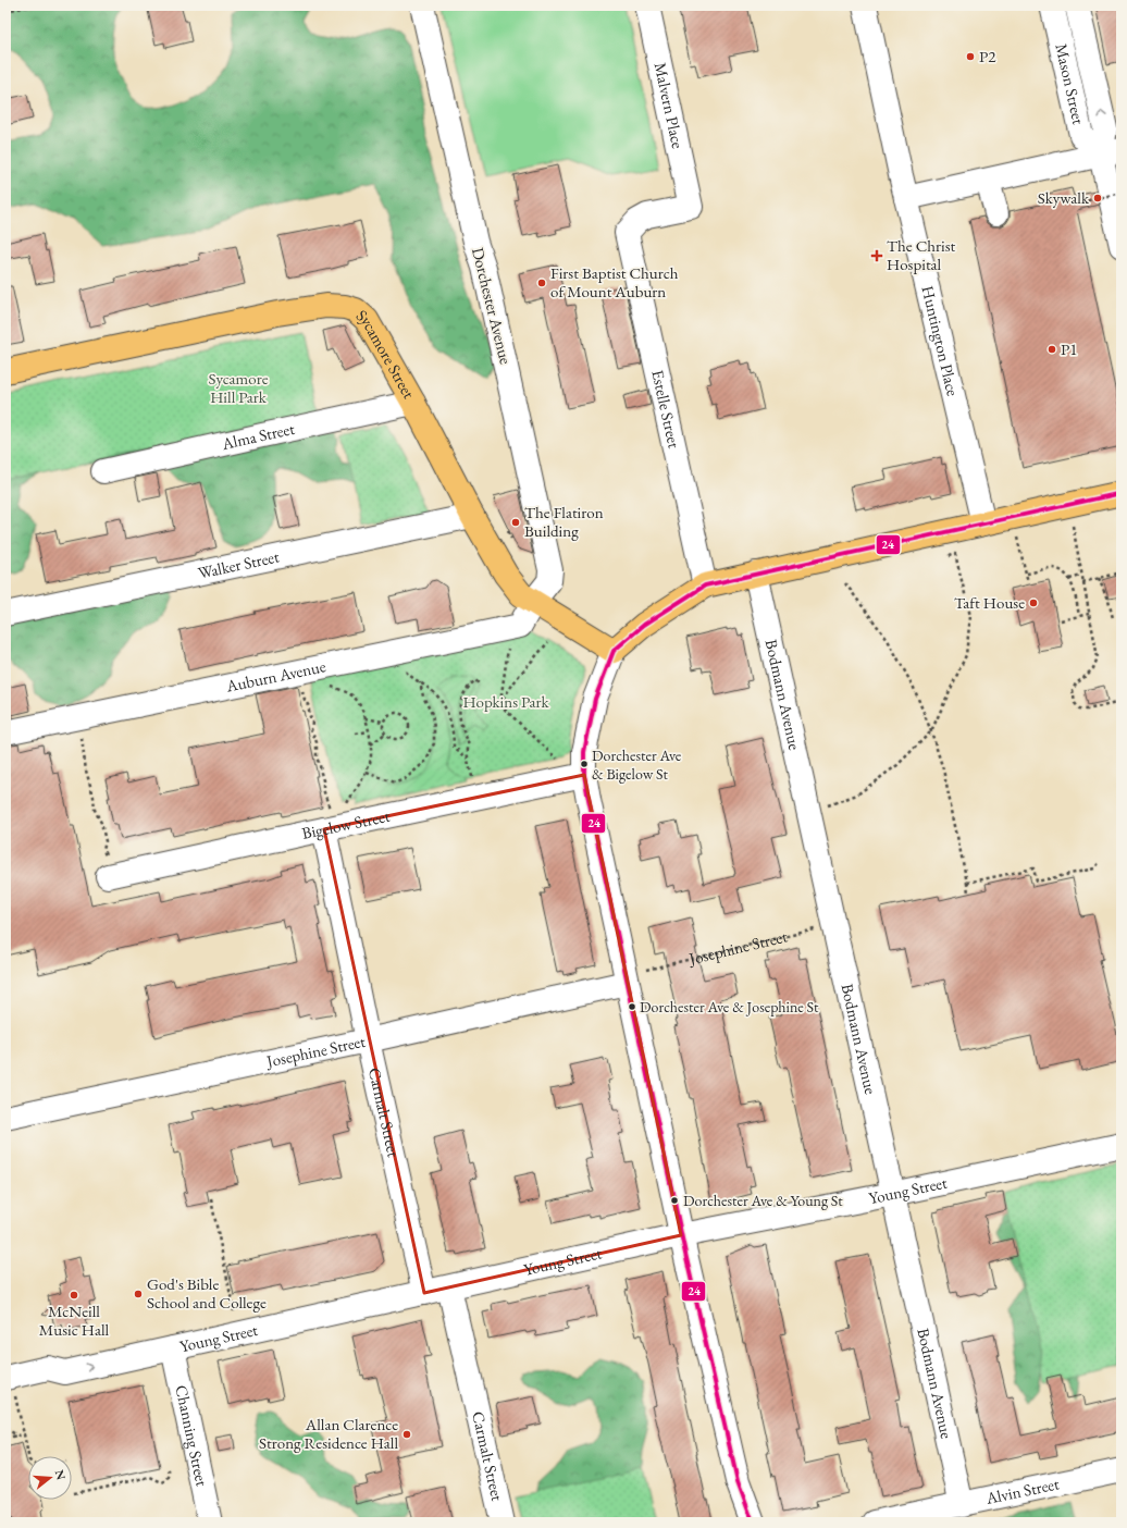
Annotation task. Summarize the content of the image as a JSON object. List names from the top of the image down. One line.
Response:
{"streets":{"main road":["Sycamore Street"],"street":["Mason Street","Malvern Place","Dorchester Avenue","Huntington Place","Estelle Street","Alma Street","Walker Street","Auburn Avenue","Bodmann Avenue","Bigelow Street","Josephine Street","Carmalt Street","Young Street","Channing Street","Alvin Street"]},"crossings":[["Malvern Place","Estelle Street"],["Dorchester Avenue","Sycamore Street"],["Dorchester Avenue","Auburn Avenue"],["Sycamore Street","Alma Street"],["Sycamore Street","Walker Street"],["Sycamore Street","Auburn Avenue"],["Bodmann Avenue","Josephine Street"],["Bodmann Avenue","Young Street"],["Bodmann Avenue","Alvin Street"],["Bigelow Street","Carmalt Street"],["Josephine Street","Carmalt Street"],["Carmalt Street","Young Street"],["Young Street","Channing Street"]],"parks":["Sycamore Hill Park","Hopkins Park"],"places":{"other":["P2","Skywalk","First Baptist Church of Mount Auburn","P1","The Flatiron Building","Taft House","Dorchester Ave & Bigelow St","Dorchester Ave & Josephine St","Dorchester Ave & Young St","God's Bible School and College","McNeill Music Hall","Allan Clarence Strong Residence Hall"],"health":["The Christ Hospital"]},"lines":["transit line 24"],"north":"right"}
